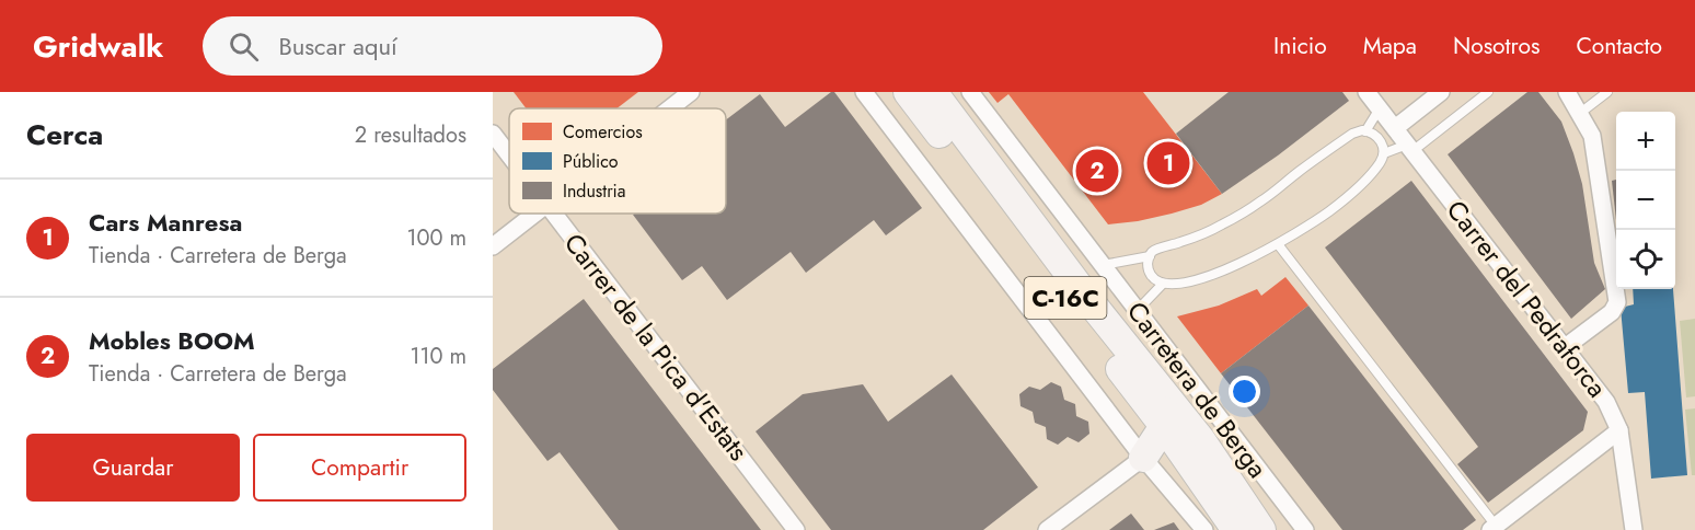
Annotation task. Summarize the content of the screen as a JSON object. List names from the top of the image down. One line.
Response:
{"streets":{"main road":["C-16C"],"street":["Carrer del Pedraforca","Carrer de la Pica d'Estats","Carretera de Berga"]},"legend":["Comercios","Público","Industria"],"page":{"header":"Gridwalk","search":"Buscar aquí","nav":["Inicio","Mapa","Nosotros","Contacto"],"heading":["Cerca","2 resultados"],"map_buttons":["+","−"],"pins":["1","2"],"list":[{"mark":"1","name":"Cars Manresa","note":"Tienda · Carretera de Berga","value":"100 m"},{"mark":"2","name":"Mobles BOOM","note":"Tienda · Carretera de Berga","value":"110 m"}],"buttons":["Guardar","Compartir"]}}
